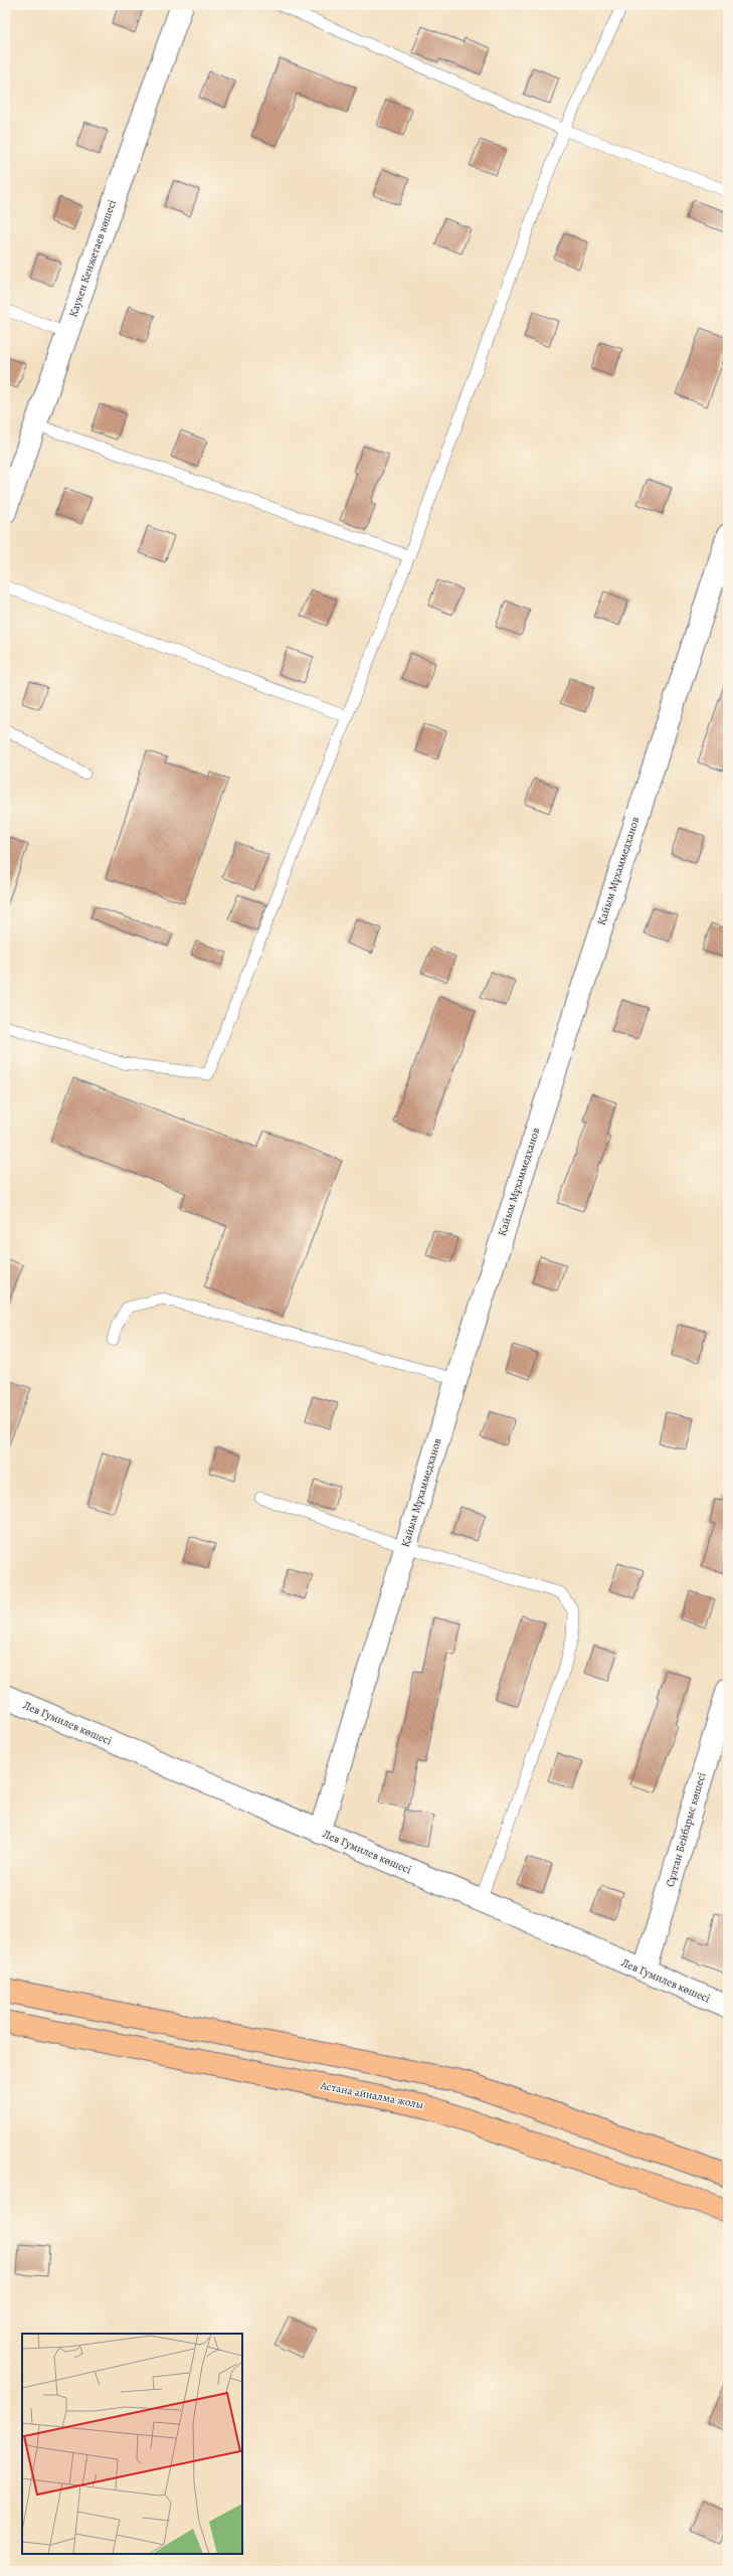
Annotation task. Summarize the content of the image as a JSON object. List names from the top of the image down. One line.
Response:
{"streets":{"highway":["Астана айналма жолы"],"street":["Каукен Кенжетаев көшесі","Қайым Мұхаммедханов","Лев Гумилев көшесі","Сұлтан Бейбарыс көшесі"]},"crossings":[["Қайым Мұхаммедханов","Лев Гумилев көшесі"],["Лев Гумилев көшесі","Сұлтан Бейбарыс көшесі"]]}
